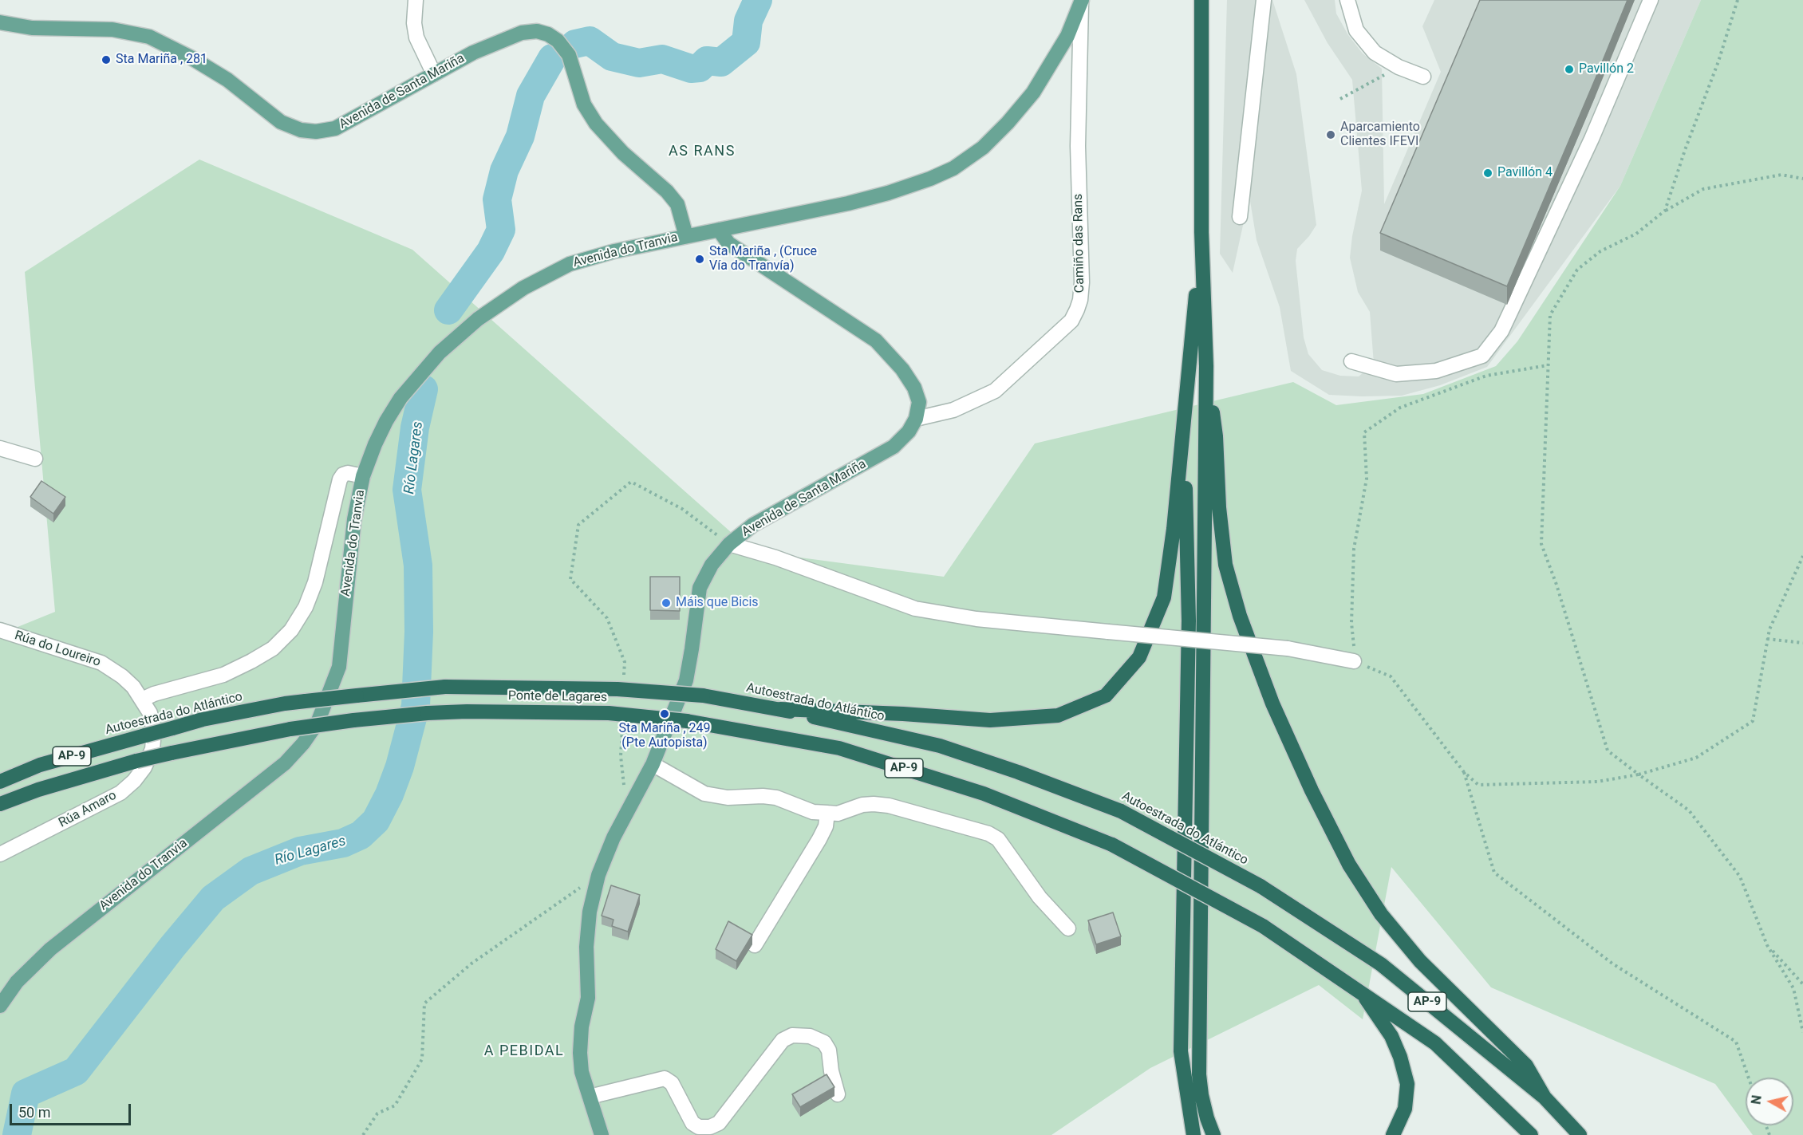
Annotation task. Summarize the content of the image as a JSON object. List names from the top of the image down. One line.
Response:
{"streets":{"highway":["Ponte de Lagares","Autoestrada do Atlántico","AP-9"],"main road":["Avenida de Santa Mariña","Avenida do Tranvia"],"street":["Camiño das Rans","Rúa do Loureiro","Rúa Amaro"]},"crossings":[["Avenida de Santa Mariña","Camiño das Rans"],["Avenida de Santa Mariña","Avenida do Tranvia"],["Camiño das Rans","Avenida do Tranvia"],["Rúa do Loureiro","Rúa Amaro"],["Ponte de Lagares","Autoestrada do Atlántico"],["Ponte de Lagares","AP-9"]],"districts":["AS RANS","A PEBIDAL"],"water":["Río Lagares"],"places":["Sta Mariña , 281","Pavillón 2","Aparcamiento Clientes IFEVI","Pavillón 4","Sta Mariña , (Cruce Vía do Tranvía)","Máis que Bicis","Sta Mariña , 249 (Pte Autopista)"],"scale_bar":"50 m","north":"left"}
